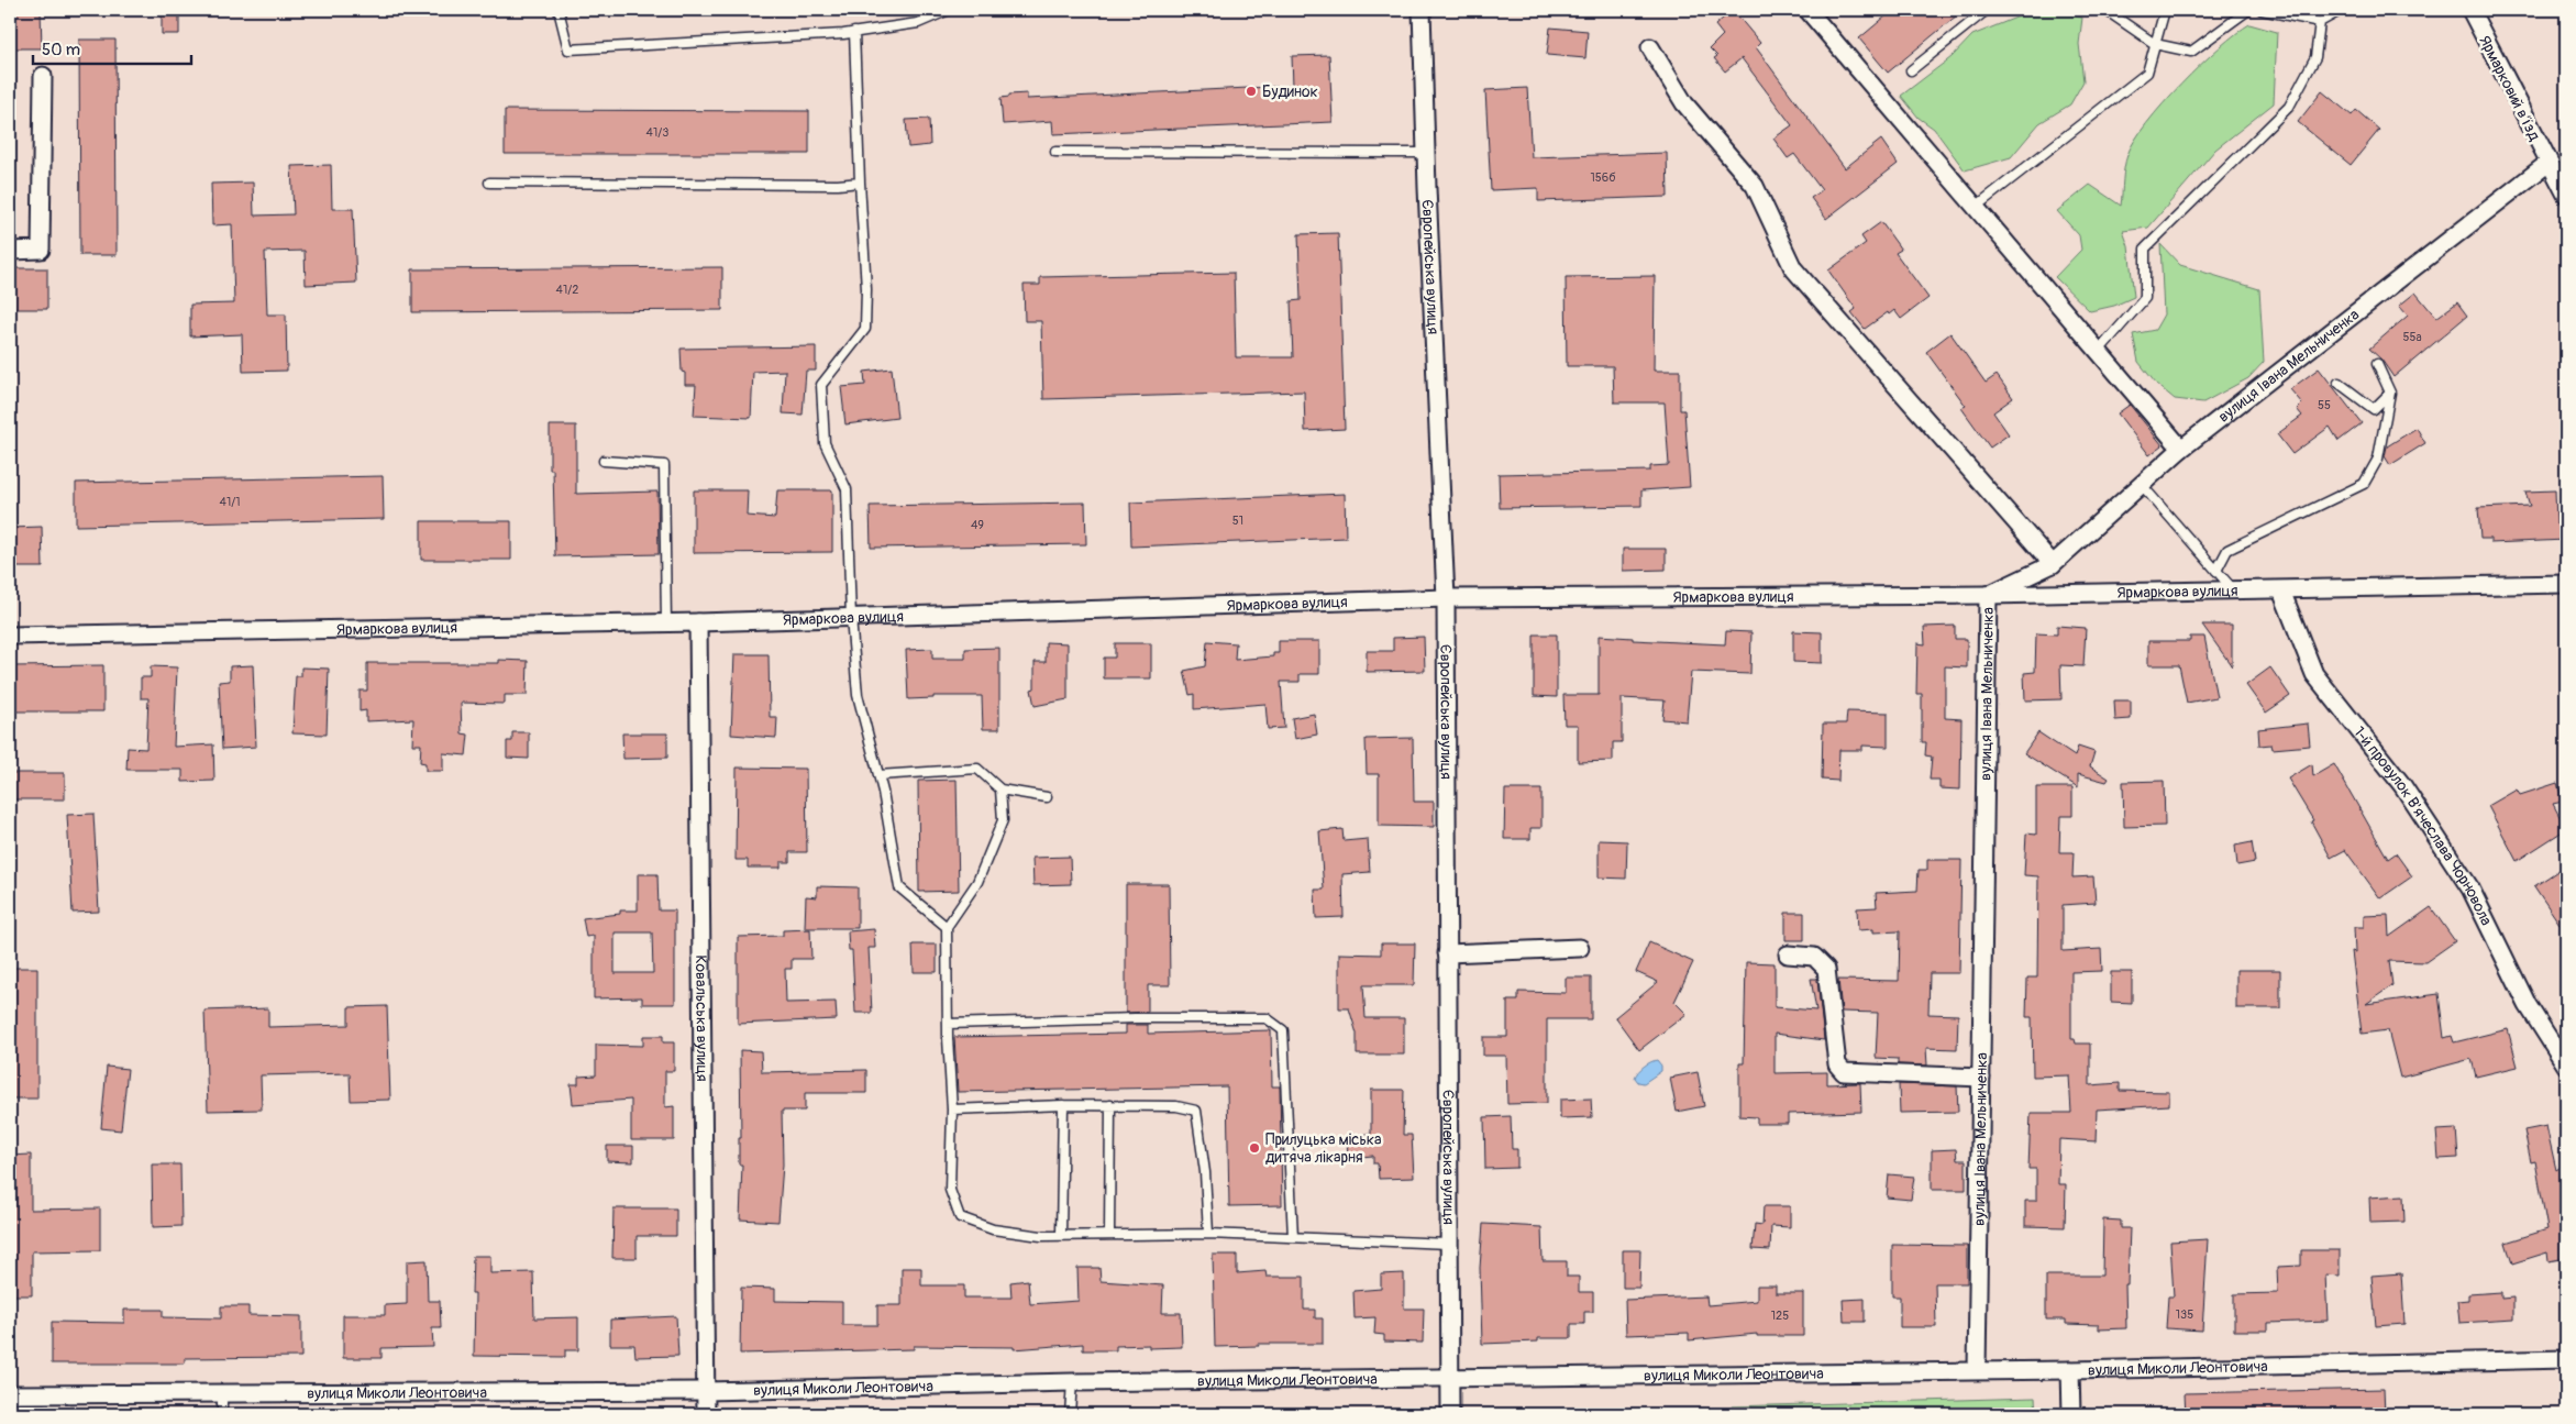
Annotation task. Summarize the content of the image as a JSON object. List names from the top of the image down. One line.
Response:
{"streets":{"street":["Ярмарковий вʼїзд","Європейська вулиця","вулиця Івана Мельниченка","Ярмаркова вулиця","1-й провулок В'ячеслава Чорновола","Ковальська вулиця","вулиця Миколи Леонтовича"]},"crossings":[["Ярмарковий вʼїзд","вулиця Івана Мельниченка"],["Європейська вулиця","Ярмаркова вулиця"],["Європейська вулиця","вулиця Миколи Леонтовича"],["вулиця Івана Мельниченка","Ярмаркова вулиця"],["вулиця Івана Мельниченка","вулиця Миколи Леонтовича"],["Ярмаркова вулиця","1-й провулок В'ячеслава Чорновола"],["Ярмаркова вулиця","Ковальська вулиця"],["Ковальська вулиця","вулиця Миколи Леонтовича"]],"places":["Будинок","Прилуцька міська дитяча лікарня"],"house_numbers":["41/3","156б","41/2","55а","55","41/1","51","49","135","125"],"scale_bar":"50 m"}
